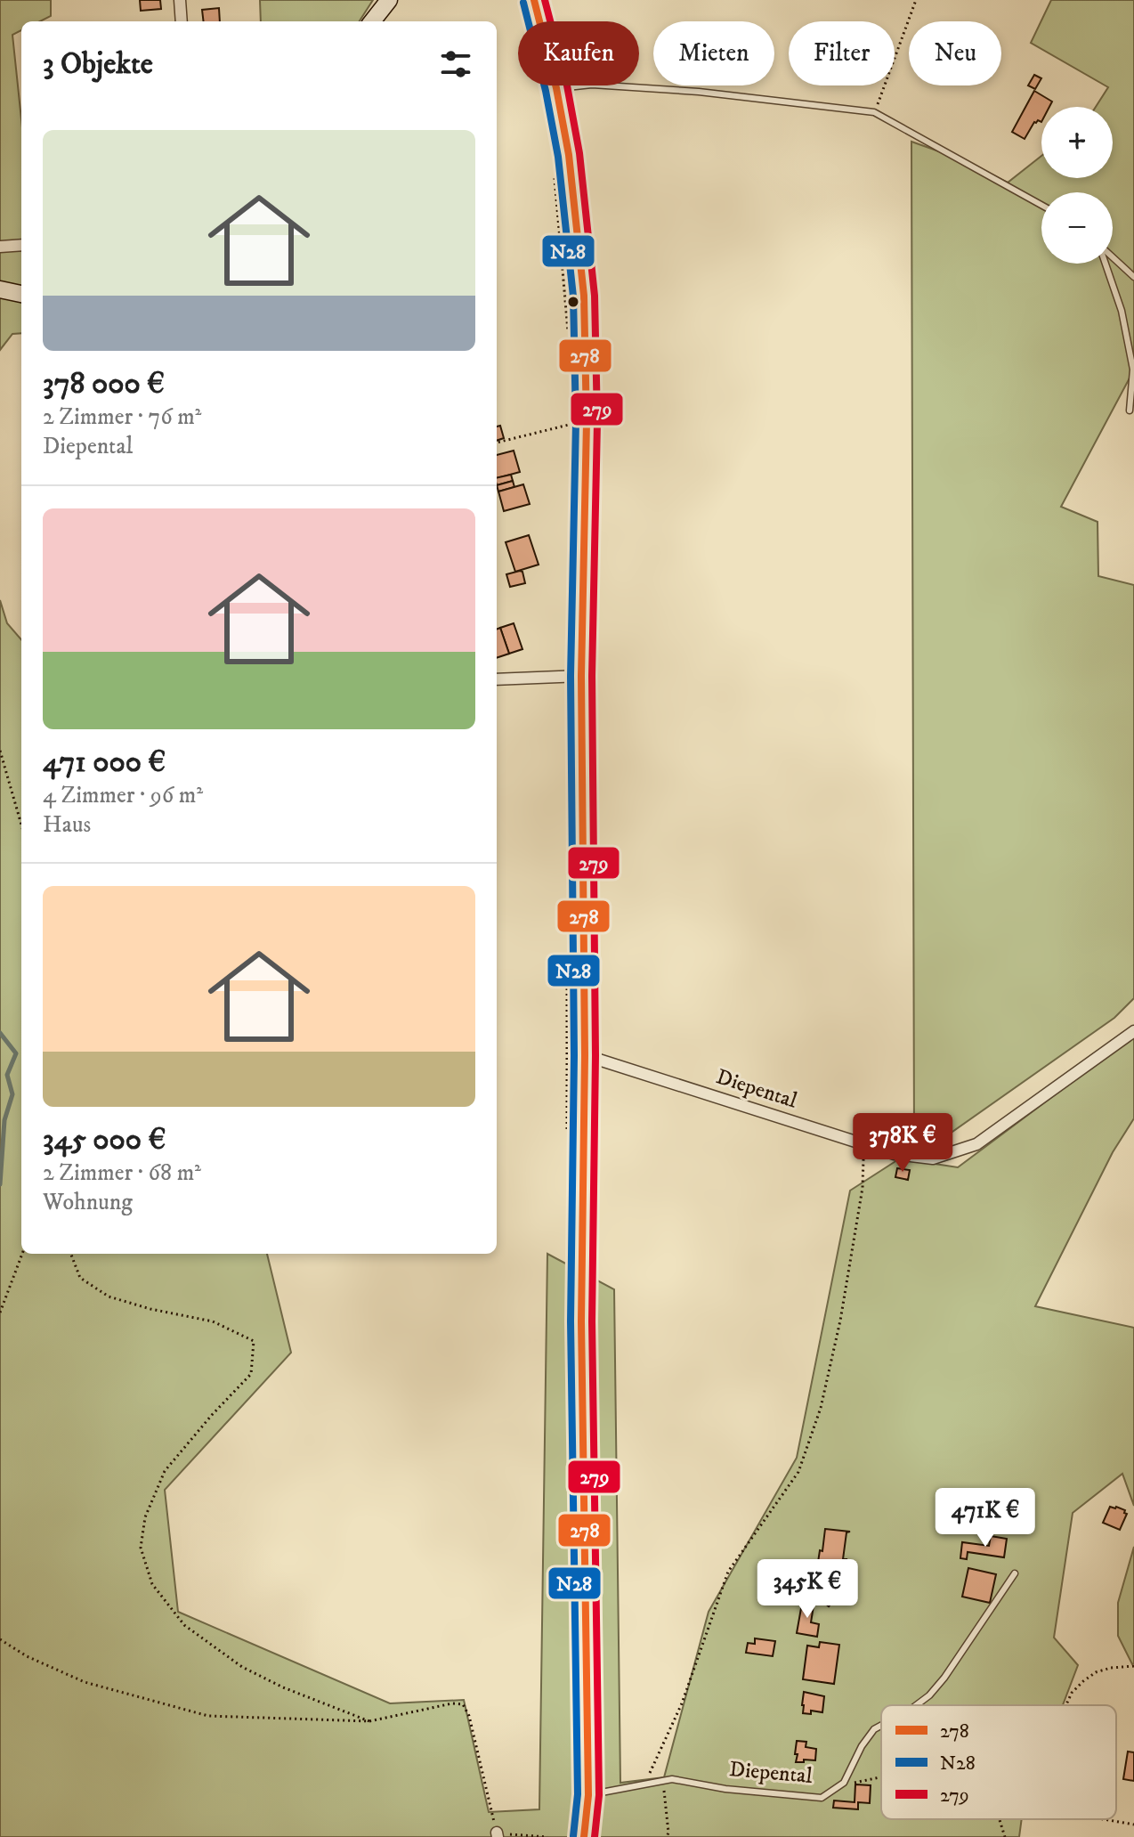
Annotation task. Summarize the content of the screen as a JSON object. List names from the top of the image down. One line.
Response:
{"streets":{"street":["Diepental"]},"lines":["transit line 278","transit line 279","transit line N28"],"legend":["278","N28","279"],"page":{"chip":["Kaufen","Mieten","Filter","Neu"],"heading":"3 Objekte","map_buttons":["+","−"],"list":[{"name":"378 000 €","note":"2 Zimmer · 76 m² · Diepental"},{"name":"471 000 €","note":"4 Zimmer · 96 m² · Haus"},{"name":"345 000 €","note":"2 Zimmer · 68 m² · Wohnung"}],"price":["378K €","471K €","345K €"]}}
